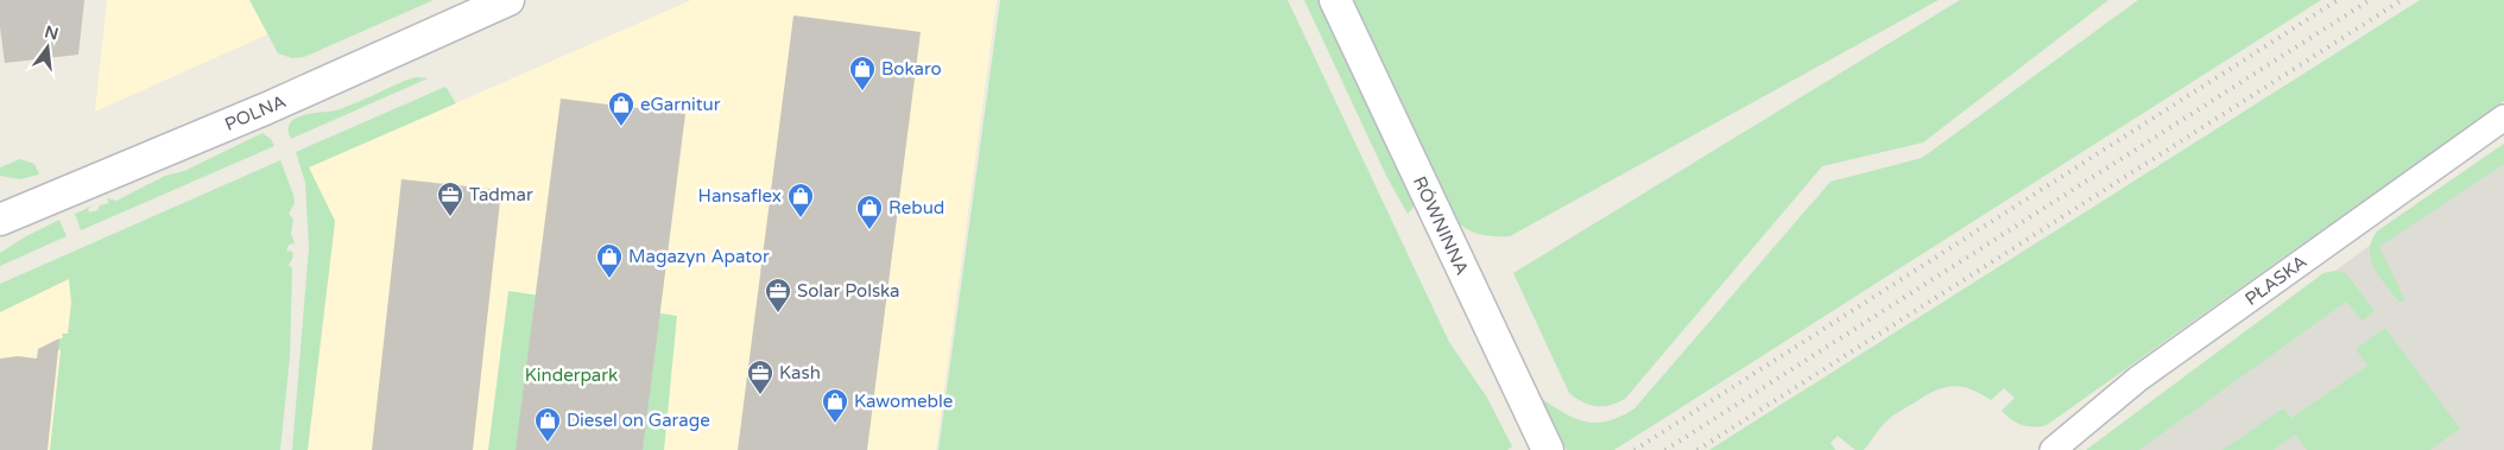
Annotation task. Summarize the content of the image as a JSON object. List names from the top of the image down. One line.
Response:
{"streets":{"street":["POLNA","RÓWNINNA","PŁASKA"]},"parks":["Kinderpark"],"places":{"shop":["Bokaro","eGarnitur","Hansaflex","Rebud","Magazyn Apator","Kawomeble","Diesel on Garage"],"office":["Tadmar","Solar Polska","Kash"]},"north":"top"}
